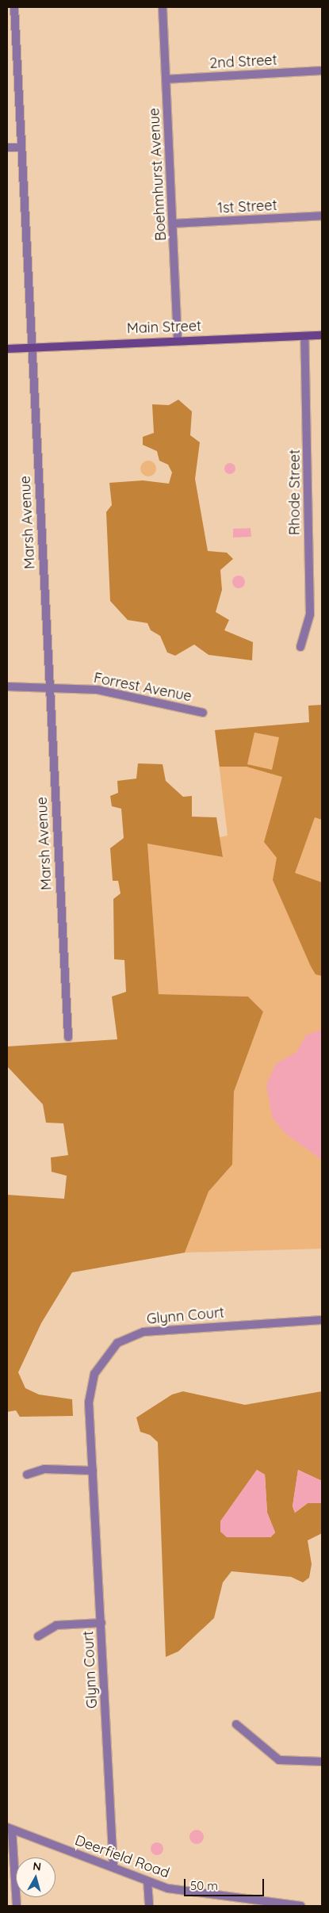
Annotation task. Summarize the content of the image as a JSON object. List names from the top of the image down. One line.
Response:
{"streets":{"main road":["Main Street"],"street":["2nd Street","Boehmhurst Avenue","1st Street","Rhode Street","Marsh Avenue","Forrest Avenue","Glynn Court","Deerfield Road"]},"crossings":[["2nd Street","Boehmhurst Avenue"],["Boehmhurst Avenue","1st Street"],["Boehmhurst Avenue","Main Street"],["Main Street","Rhode Street"],["Main Street","Marsh Avenue"],["Marsh Avenue","Forrest Avenue"],["Glynn Court","Deerfield Road"]],"scale_bar":"50 m","north":"top"}
